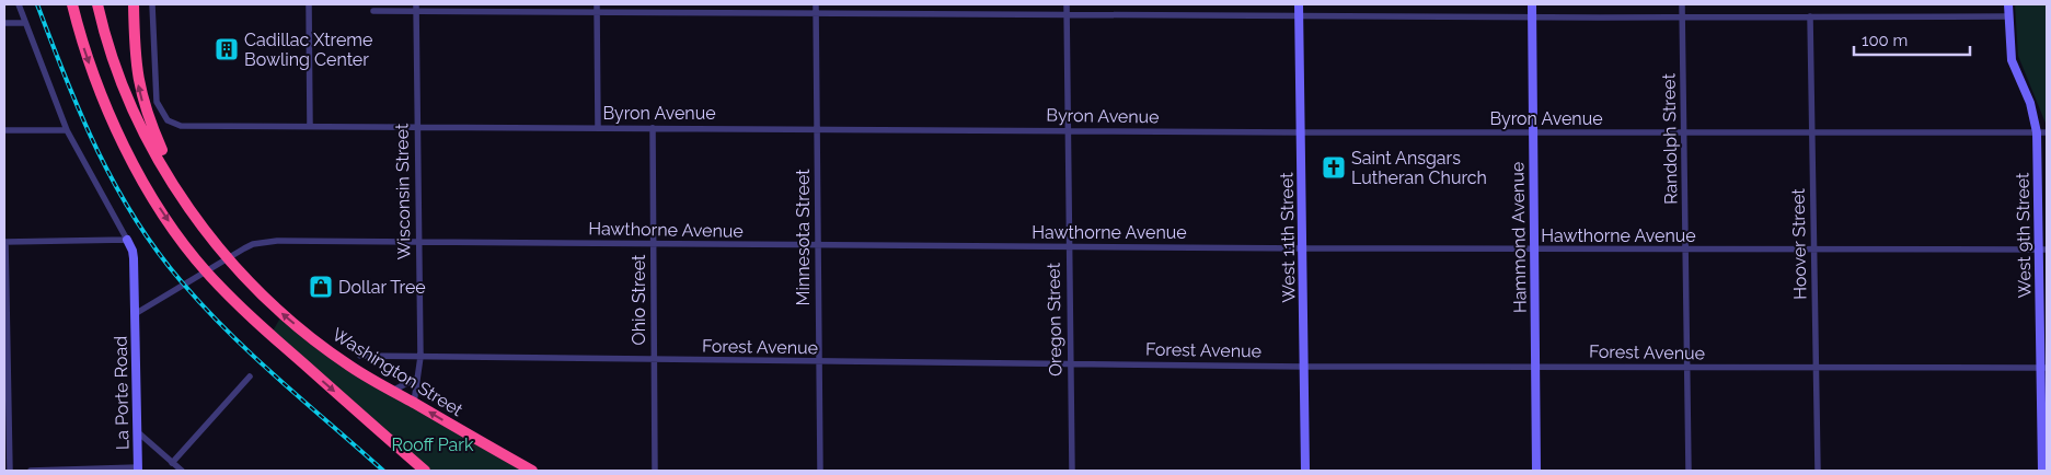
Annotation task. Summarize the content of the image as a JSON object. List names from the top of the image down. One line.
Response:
{"streets":{"highway":["Washington Street"],"street":["Byron Avenue","Randolph Street","Wisconsin Street","Hawthorne Avenue","West 9th Street","Minnesota Street","West 11th Street","Hammond Avenue","Hoover Street","Ohio Street","Oregon Street","Forest Avenue","La Porte Road"]},"crossings":[["Byron Avenue","Randolph Street"],["Byron Avenue","Wisconsin Street"],["Byron Avenue","West 9th Street"],["Byron Avenue","Minnesota Street"],["Byron Avenue","West 11th Street"],["Byron Avenue","Hammond Avenue"],["Byron Avenue","Hoover Street"],["Byron Avenue","Ohio Street"],["Byron Avenue","Oregon Street"],["Randolph Street","Hawthorne Avenue"],["Randolph Street","Forest Avenue"],["Wisconsin Street","Hawthorne Avenue"],["Wisconsin Street","Forest Avenue"],["Wisconsin Street","Washington Street"],["Hawthorne Avenue","West 9th Street"],["Hawthorne Avenue","Minnesota Street"],["Hawthorne Avenue","West 11th Street"],["Hawthorne Avenue","Hammond Avenue"],["Hawthorne Avenue","Hoover Street"],["Hawthorne Avenue","Ohio Street"],["Hawthorne Avenue","Oregon Street"],["Hawthorne Avenue","Washington Street"],["Hawthorne Avenue","La Porte Road"],["West 9th Street","Forest Avenue"],["Minnesota Street","Forest Avenue"],["West 11th Street","Forest Avenue"],["Hammond Avenue","Forest Avenue"],["Hoover Street","Forest Avenue"],["Ohio Street","Forest Avenue"],["Oregon Street","Forest Avenue"]],"parks":["Rooff Park"],"places":{"building":["Cadillac Xtreme Bowling Center"],"church":["Saint Ansgars Lutheran Church"],"shop":["Dollar Tree"]},"scale_bar":"100 m"}
